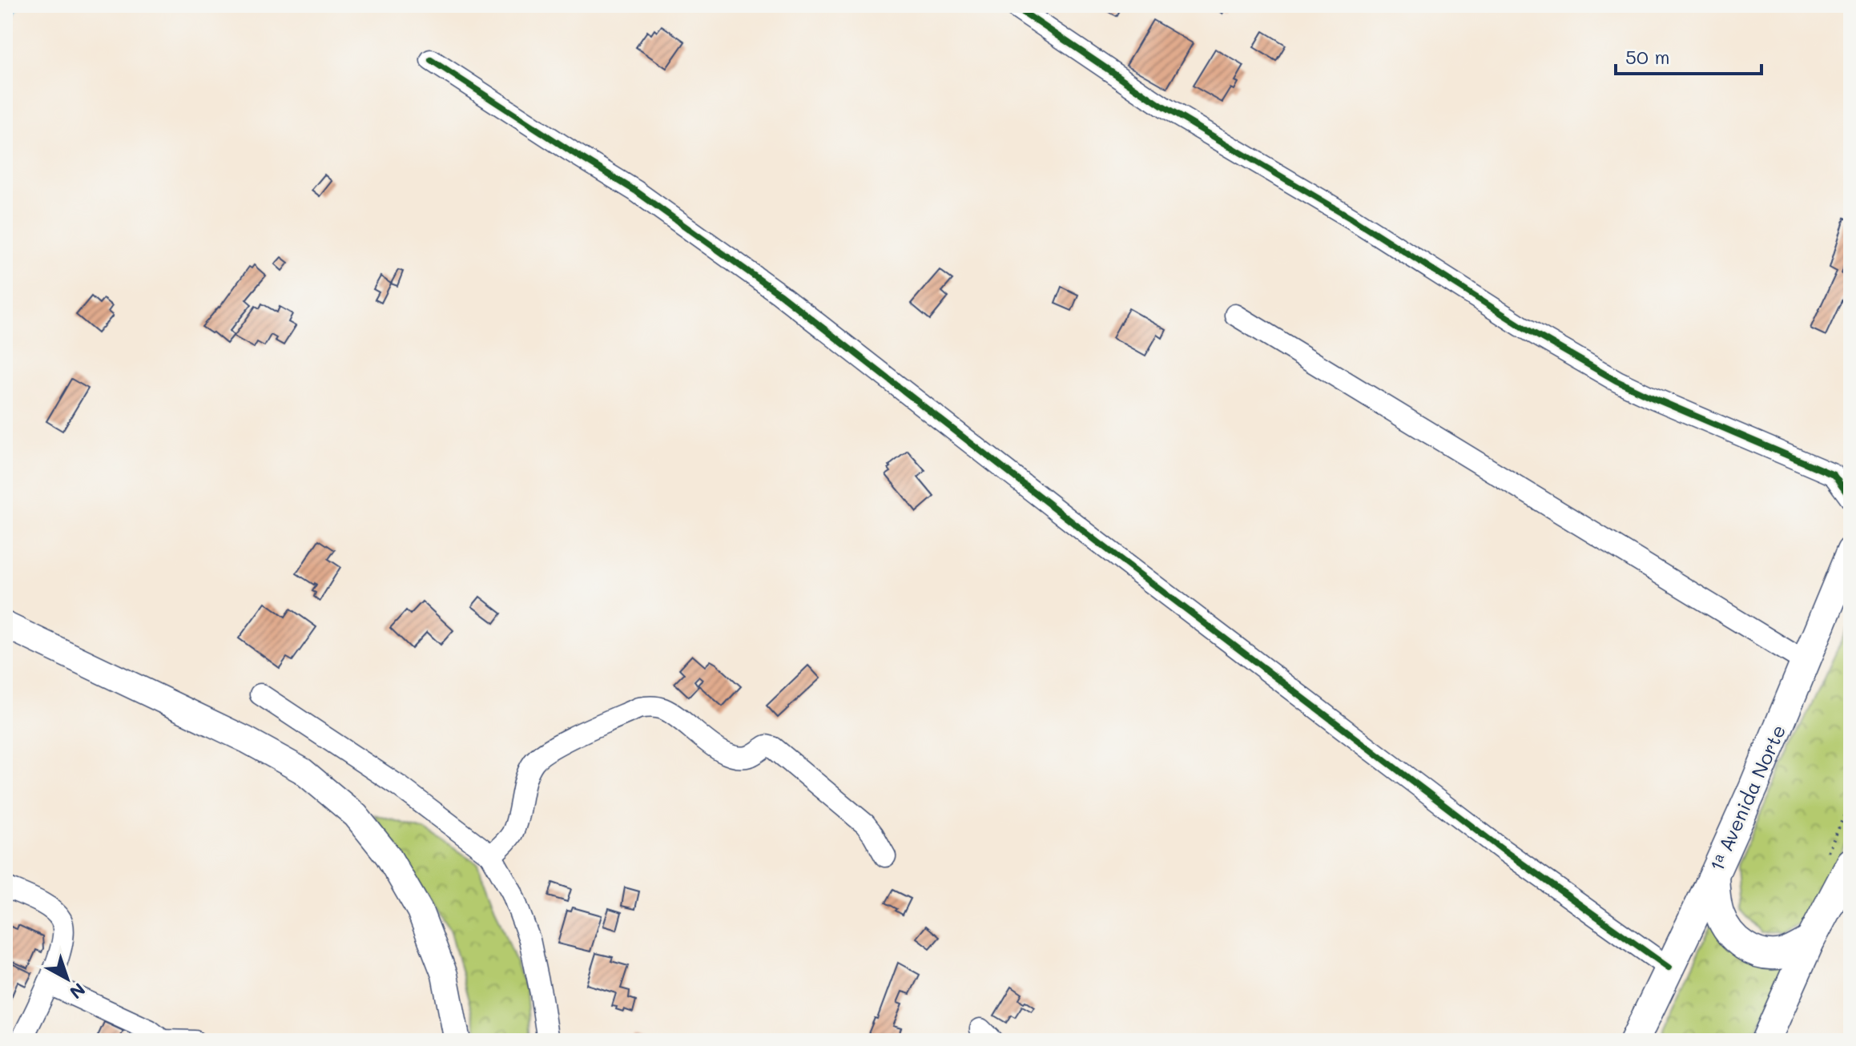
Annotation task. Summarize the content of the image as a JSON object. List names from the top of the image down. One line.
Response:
{"streets":{"main road":["1ᵃ Avenida Norte"]},"scale_bar":"50 m","north":"bottom right"}
